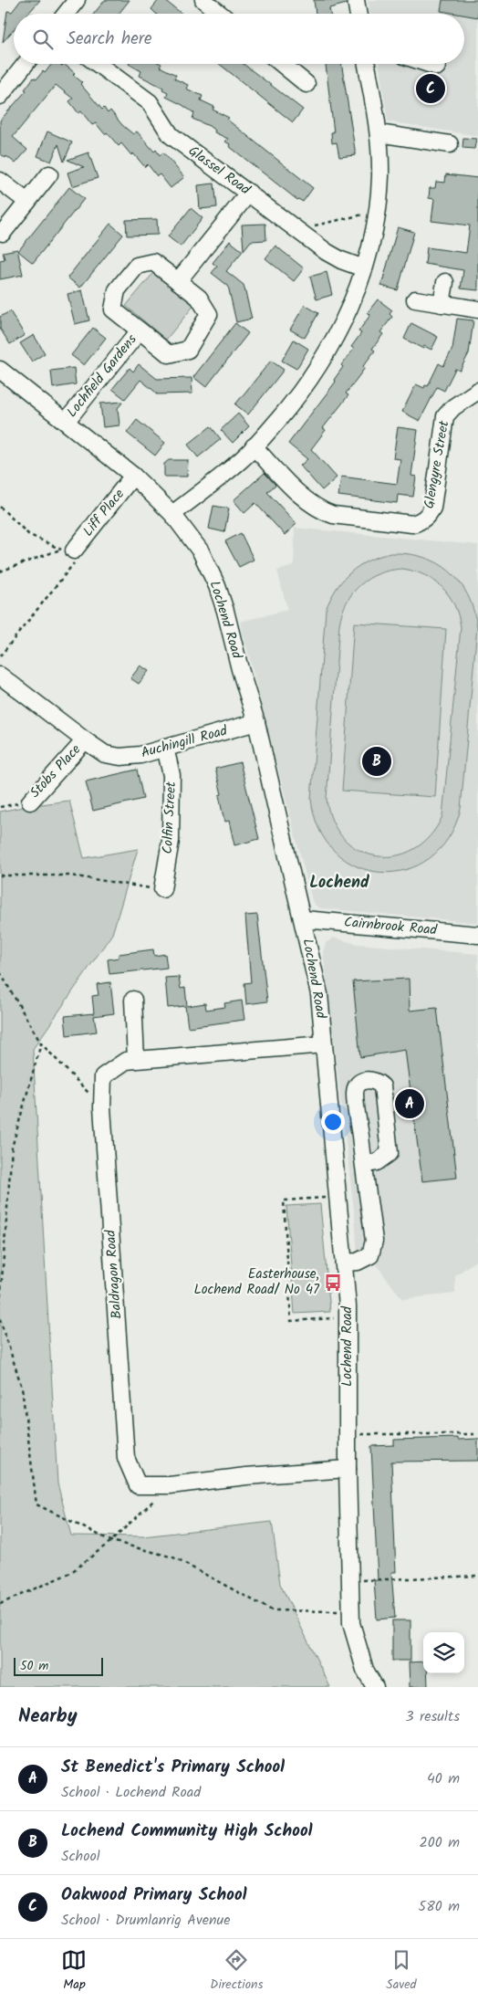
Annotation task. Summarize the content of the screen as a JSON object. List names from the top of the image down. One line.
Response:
{"streets":{"street":["Glassel Road","Lochfield Gardens","Glengyre Street","Liff Place","Lochend Road","Auchingill Road","Stobs Place","Colfin Street","Cairnbrook Road","Baldragon Road"]},"crossings":[["Lochfield Gardens","Lochend Road"],["Liff Place","Lochend Road"],["Lochend Road","Auchingill Road"],["Lochend Road","Cairnbrook Road"],["Lochend Road","Baldragon Road"],["Auchingill Road","Stobs Place"],["Auchingill Road","Colfin Street"]],"districts":["Lochend"],"places":{"bus stop":["Easterhouse, Lochend Road/ No 47"]},"scale_bar":"50 m","page":{"search":"Search here","pins":["C","B","A"],"scale":"50 m","heading":["Nearby","3 results"],"list":[{"mark":"A","name":"St Benedict's Primary School","note":"School · Lochend Road","value":"40 m"},{"mark":"B","name":"Lochend Community High School","note":"School","value":"200 m"},{"mark":"C","name":"Oakwood Primary School","note":"School · Drumlanrig Avenue","value":"580 m"}],"nav":["Map","Directions","Saved"]}}
